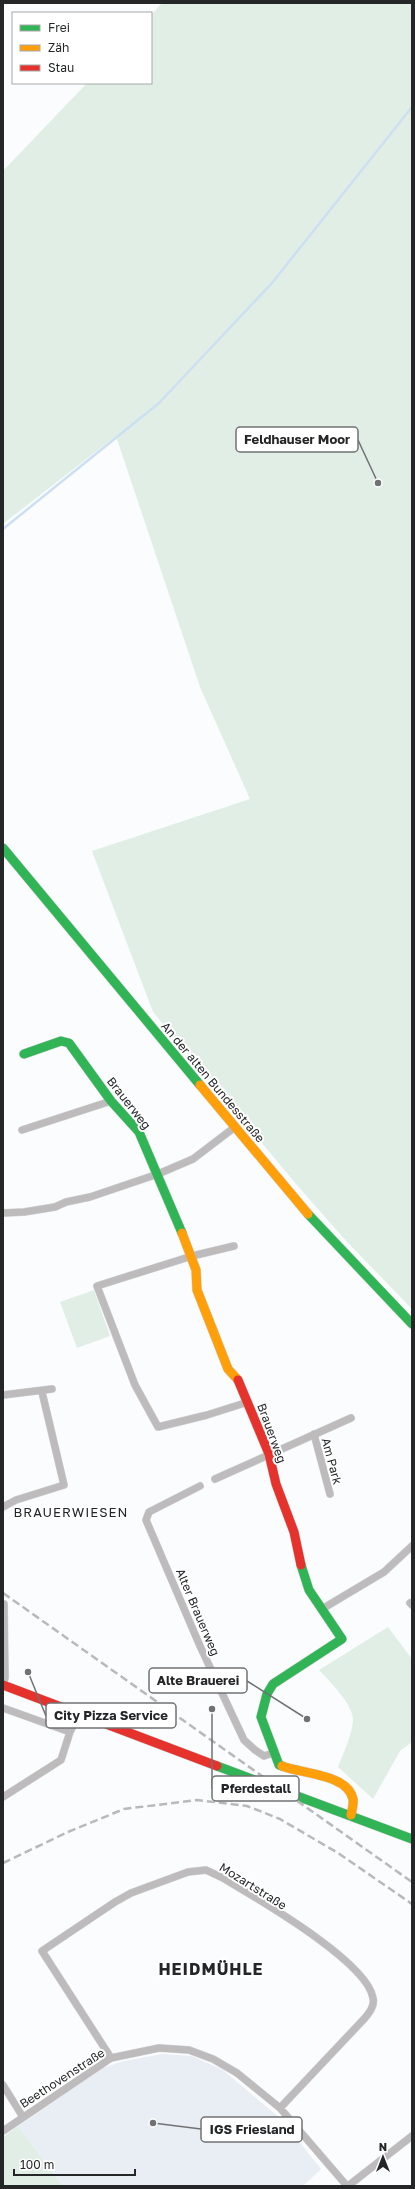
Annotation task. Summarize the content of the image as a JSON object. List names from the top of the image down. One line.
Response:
{"streets":{"street":["An der alten Bundesstraße","Brauerweg","Am Park","Alter Brauerweg","Mozartstraße","Beethovenstraße"]},"crossings":[["Brauerweg","Alter Brauerweg"],["Mozartstraße","Beethovenstraße"]],"districts":["BRAUERWIESEN","HEIDMÜHLE"],"places":["Feldhauser Moor","City Pizza Service","Pferdestall","Alte Brauerei","IGS Friesland"],"legend":["Frei","Zäh","Stau"],"scale_bar":"100 m","north":"top"}
